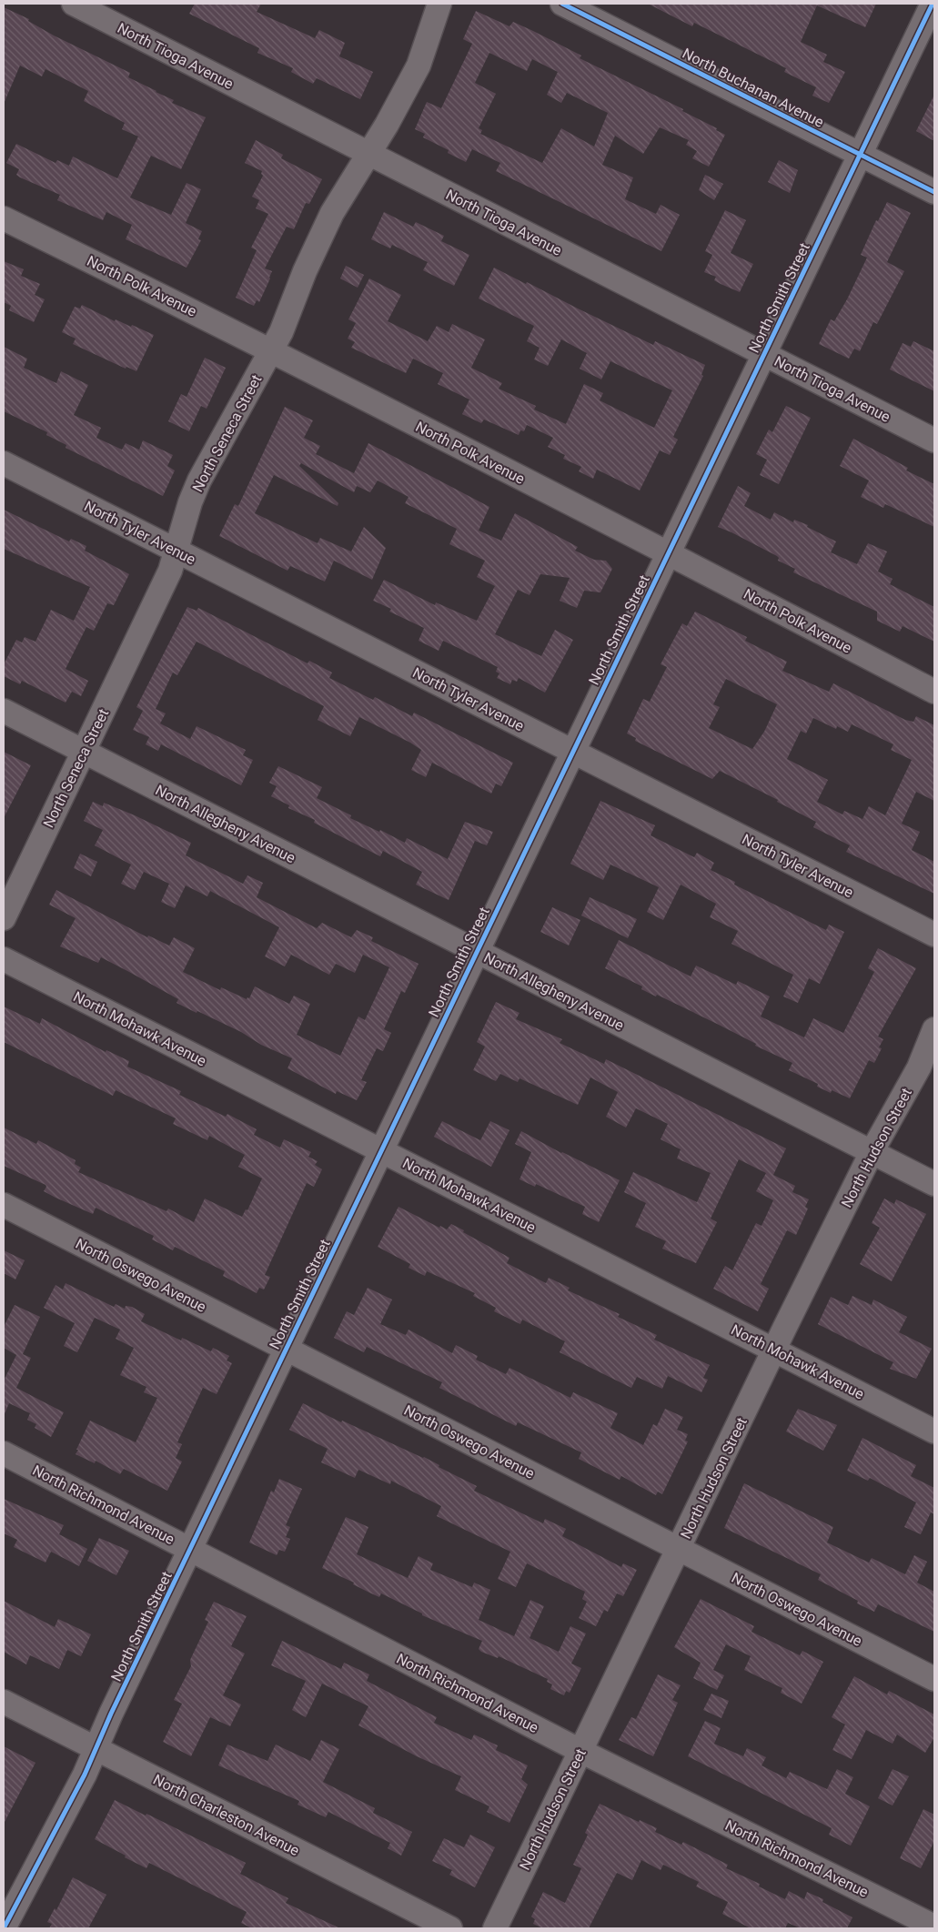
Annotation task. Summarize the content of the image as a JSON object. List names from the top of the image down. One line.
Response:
{"streets":{"street":["North Tioga Avenue","North Buchanan Avenue","North Polk Avenue","North Smith Street","North Seneca Street","North Tyler Avenue","North Allegheny Avenue","North Mohawk Avenue","North Hudson Street","North Oswego Avenue","North Richmond Avenue","North Charleston Avenue"]},"crossings":[["North Tioga Avenue","North Smith Street"],["North Tioga Avenue","North Seneca Street"],["North Buchanan Avenue","North Smith Street"],["North Polk Avenue","North Smith Street"],["North Polk Avenue","North Seneca Street"],["North Smith Street","North Tyler Avenue"],["North Smith Street","North Allegheny Avenue"],["North Smith Street","North Mohawk Avenue"],["North Smith Street","North Oswego Avenue"],["North Smith Street","North Richmond Avenue"],["North Smith Street","North Charleston Avenue"],["North Seneca Street","North Tyler Avenue"],["North Seneca Street","North Allegheny Avenue"],["North Allegheny Avenue","North Hudson Street"],["North Mohawk Avenue","North Hudson Street"],["North Hudson Street","North Oswego Avenue"],["North Hudson Street","North Richmond Avenue"]]}
